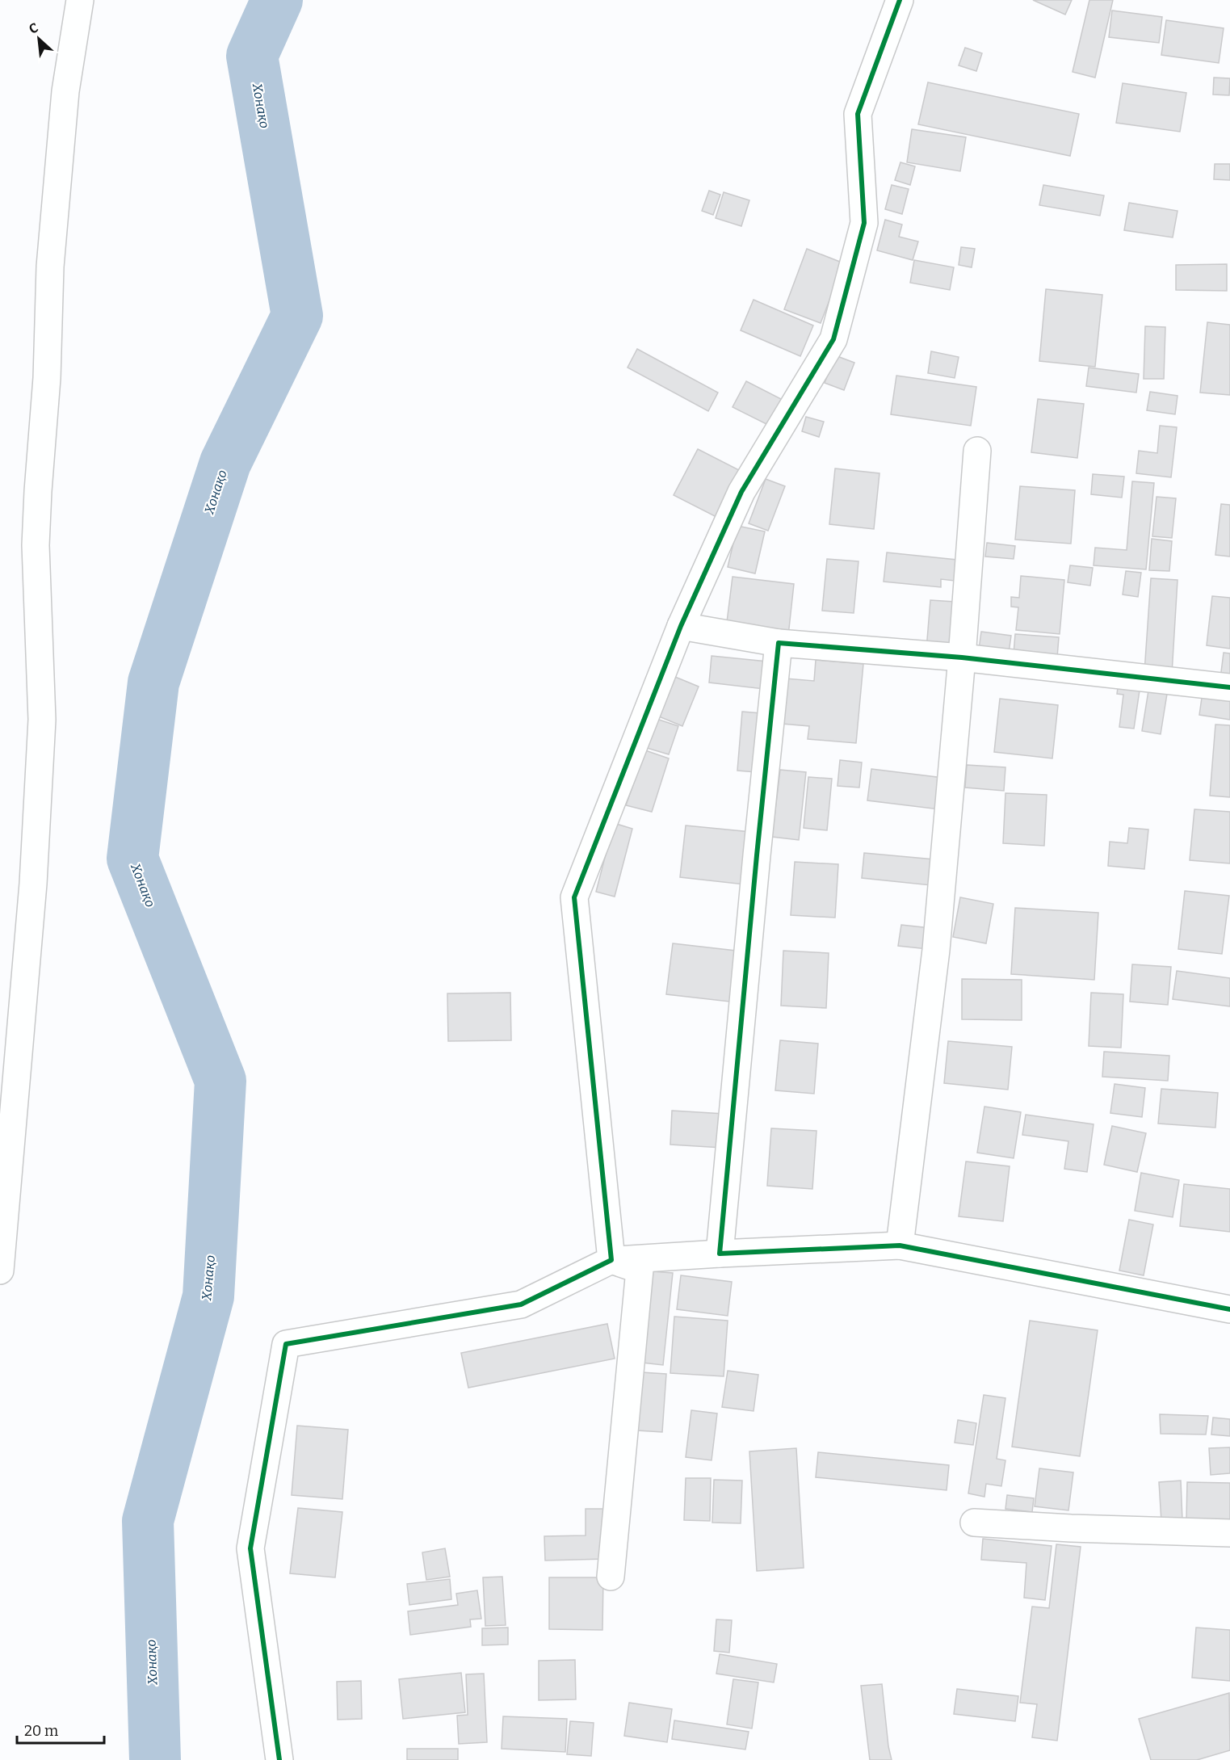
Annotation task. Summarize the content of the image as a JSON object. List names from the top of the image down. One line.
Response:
{"water":["Хонақо"],"scale_bar":"20 m","north":"top left"}
